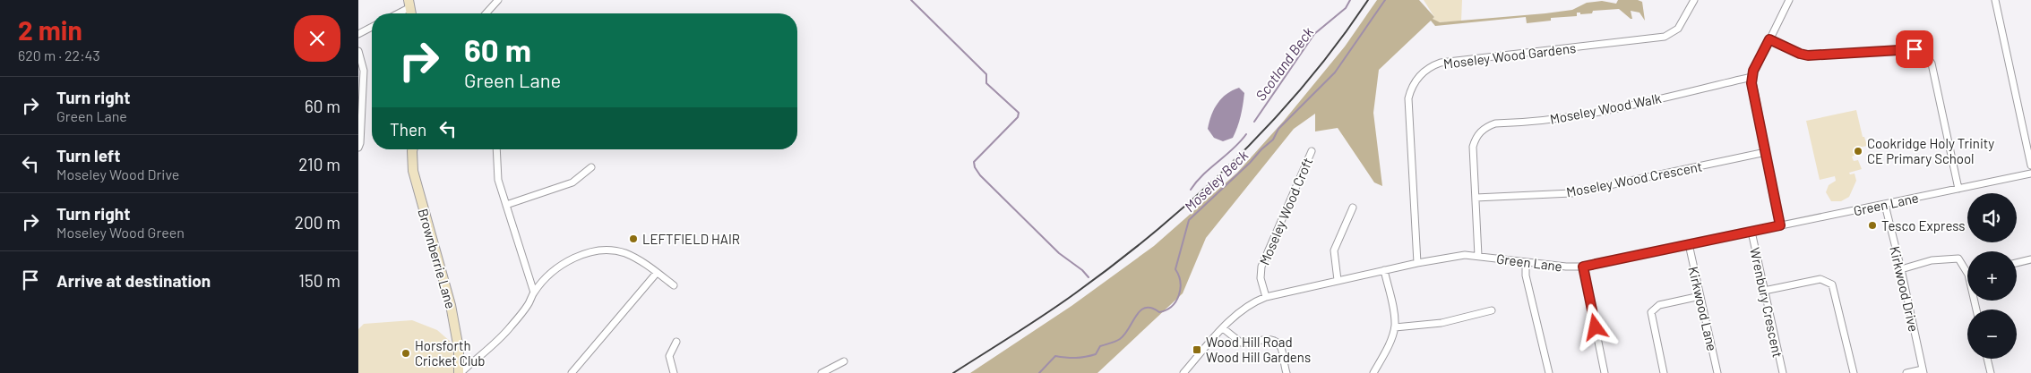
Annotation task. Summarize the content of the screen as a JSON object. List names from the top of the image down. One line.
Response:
{"streets":{"street":["Moseley Wood Gardens","Moseley Wood Walk","Moseley Wood Crescent","Green Lane","Moseley Wood Croft","Brownberrie Lane","Kirkwood Drive","Wrenbury Crescent","Kirkwood Lane"]},"crossings":[["Moseley Wood Gardens","Green Lane"],["Moseley Wood Walk","Moseley Wood Crescent"],["Moseley Wood Walk","Green Lane"],["Green Lane","Moseley Wood Croft"],["Green Lane","Kirkwood Drive"],["Green Lane","Wrenbury Crescent"],["Green Lane","Kirkwood Lane"]],"water":["Scotland Beck","Moseley Beck"],"places":{"other":["Cookridge Holy Trinity CE Primary School","Tesco Express","LEFTFIELD HAIR","Horsforth Cricket Club"],"transit":["Wood Hill Road Wood Hill Gardens"]},"page":{"heading":["2 min","620 m · 22:43"],"turn":["60 m","Green Lane"],"list":[{"name":"Turn right","note":"Green Lane","value":"60 m"},{"name":"Turn left","note":"Moseley Wood Drive","value":"210 m"},{"name":"Turn right","note":"Moseley Wood Green","value":"200 m"},{"name":"Arrive at destination","value":"150 m"}],"then":"Then","map_buttons":["+","−"]}}
